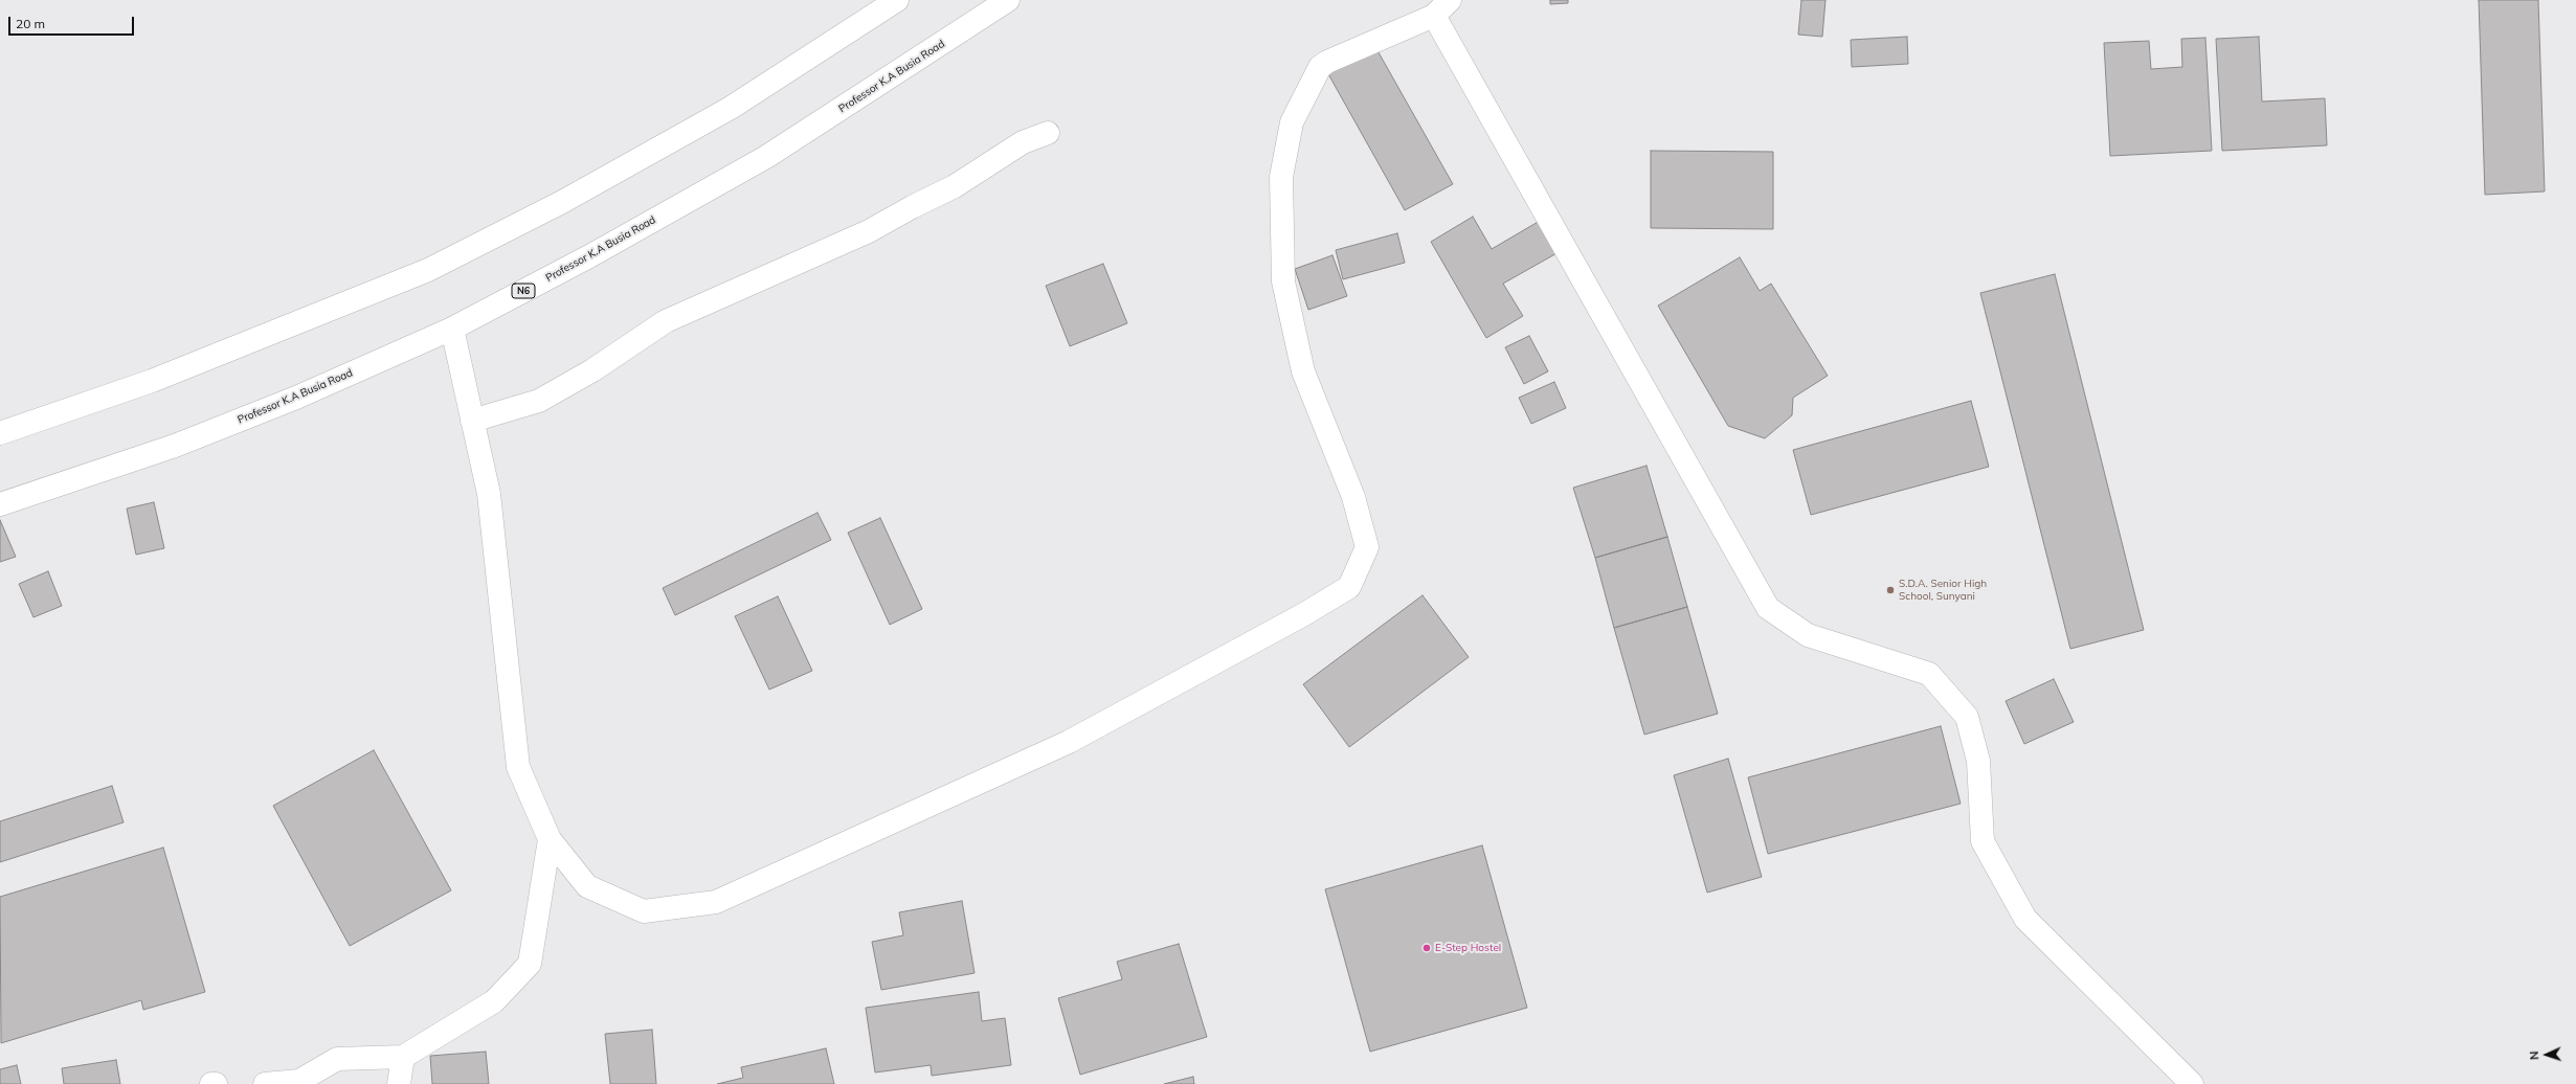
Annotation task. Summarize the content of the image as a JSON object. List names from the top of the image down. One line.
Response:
{"streets":{"street":["Professor K.A Busia Road","N6"]},"places":["S.D.A. Senior High School, Sunyani","E-Step Hostel"],"scale_bar":"20 m","north":"left"}
